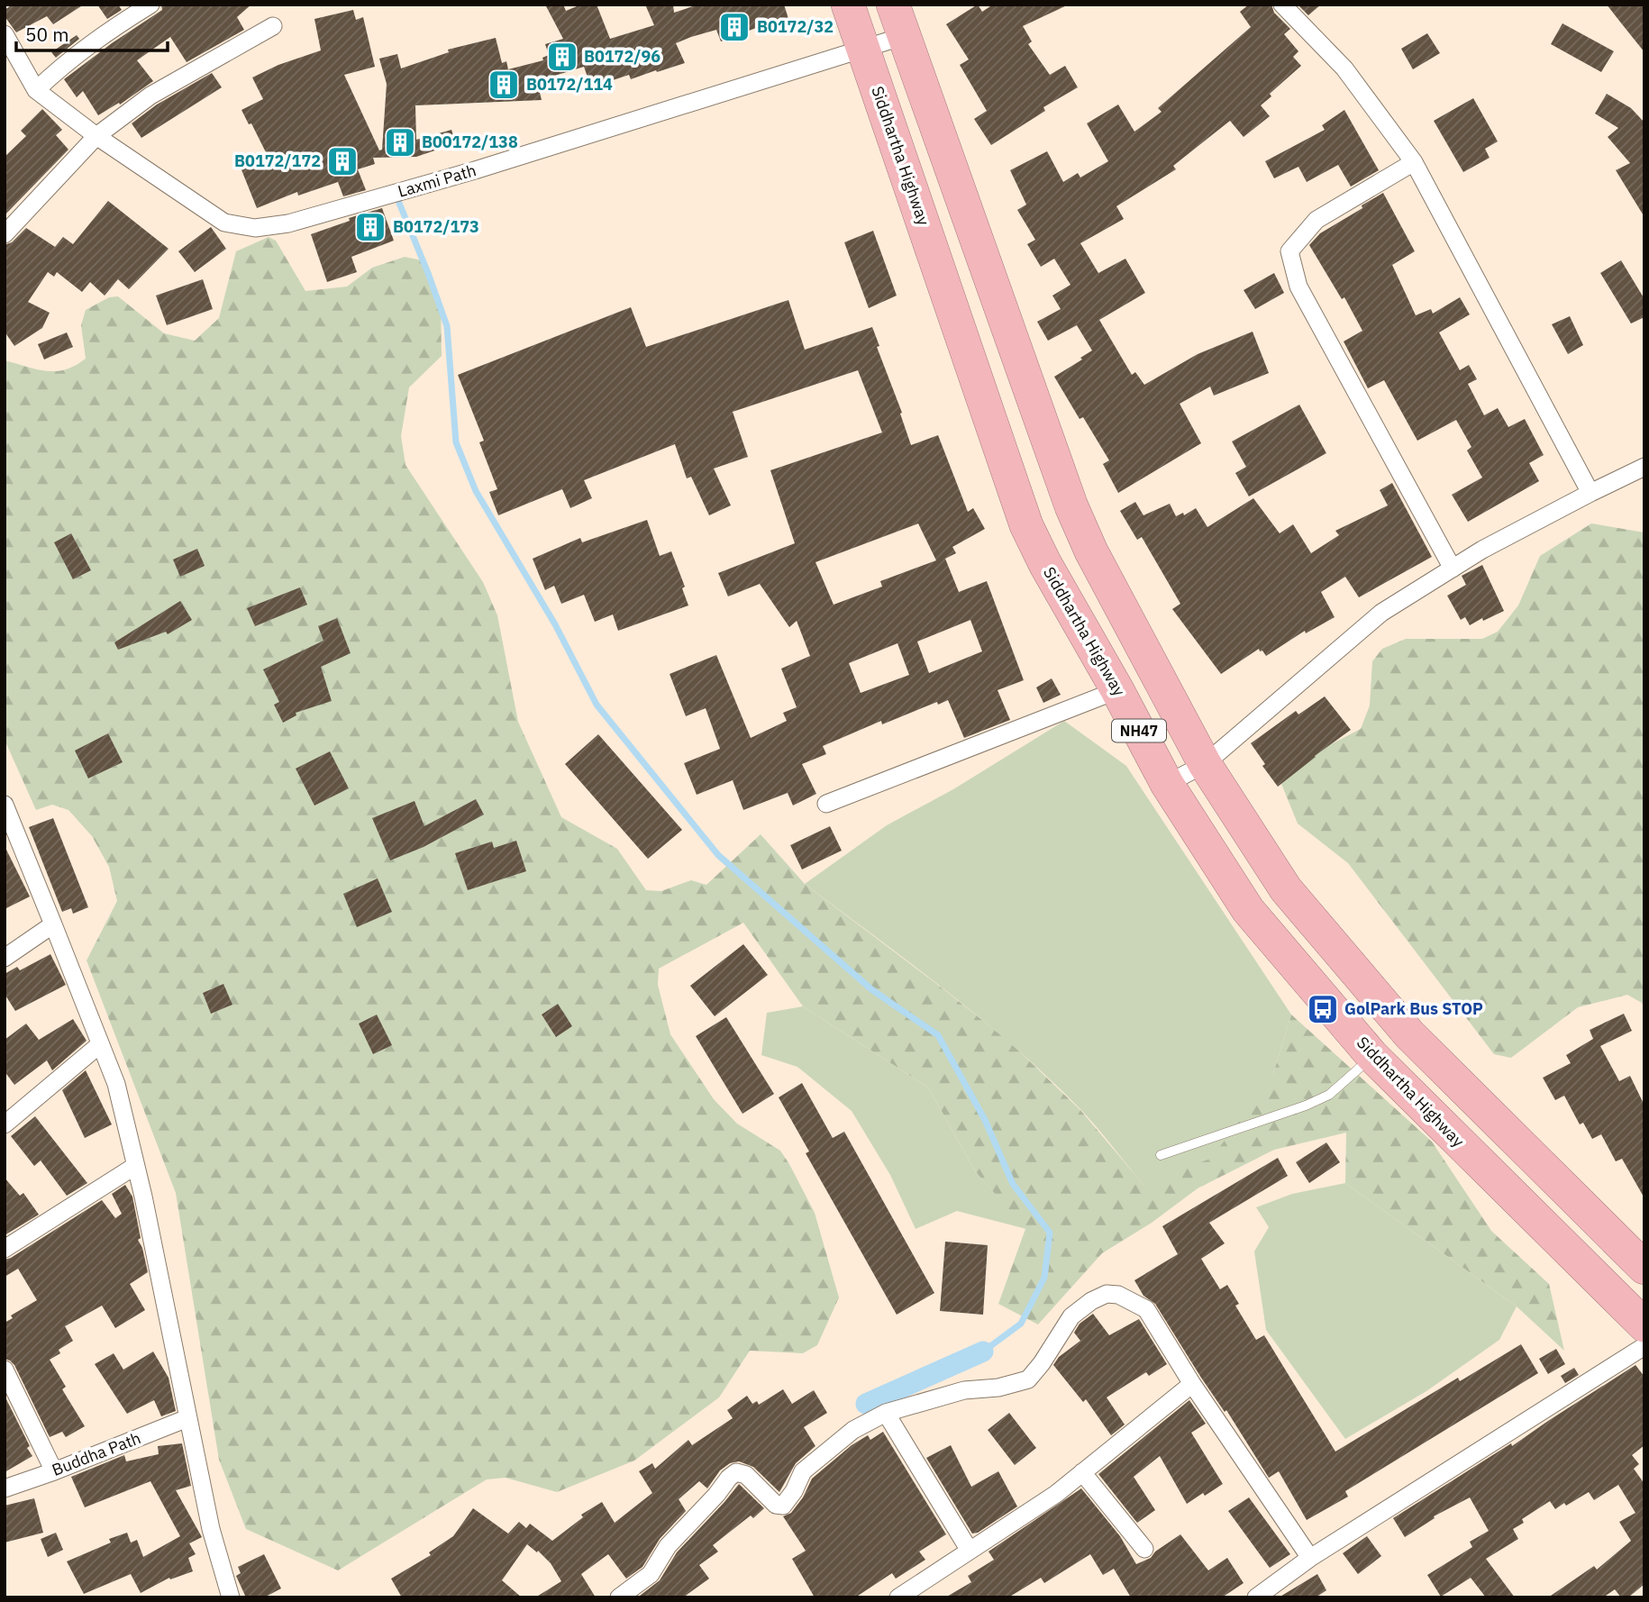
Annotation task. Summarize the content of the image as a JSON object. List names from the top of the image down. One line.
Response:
{"streets":{"highway":["Siddhartha Highway","NH47"],"street":["Laxmi Path","Buddha Path"]},"crossings":[["Siddhartha Highway","Laxmi Path"],["Laxmi Path","NH47"]],"places":{"building":["B0172/32","B0172/96","B0172/114","B00172/138","B0172/172","B0172/173"],"bus stop":["GolPark Bus STOP"]},"scale_bar":"50 m"}
